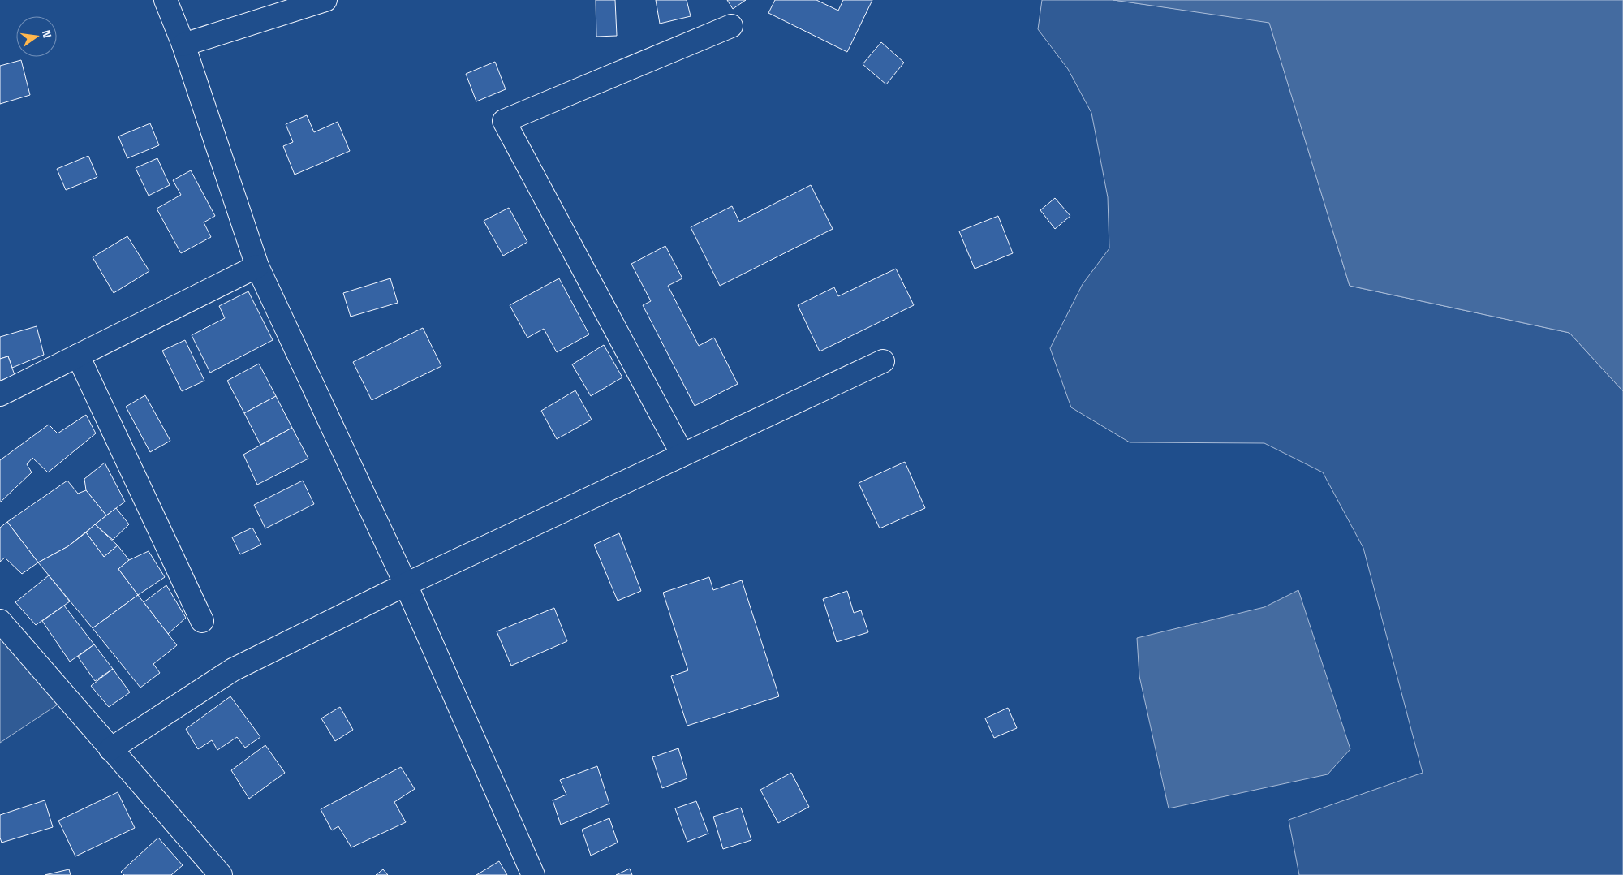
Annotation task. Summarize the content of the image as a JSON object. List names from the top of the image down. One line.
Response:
{"north":"right"}
